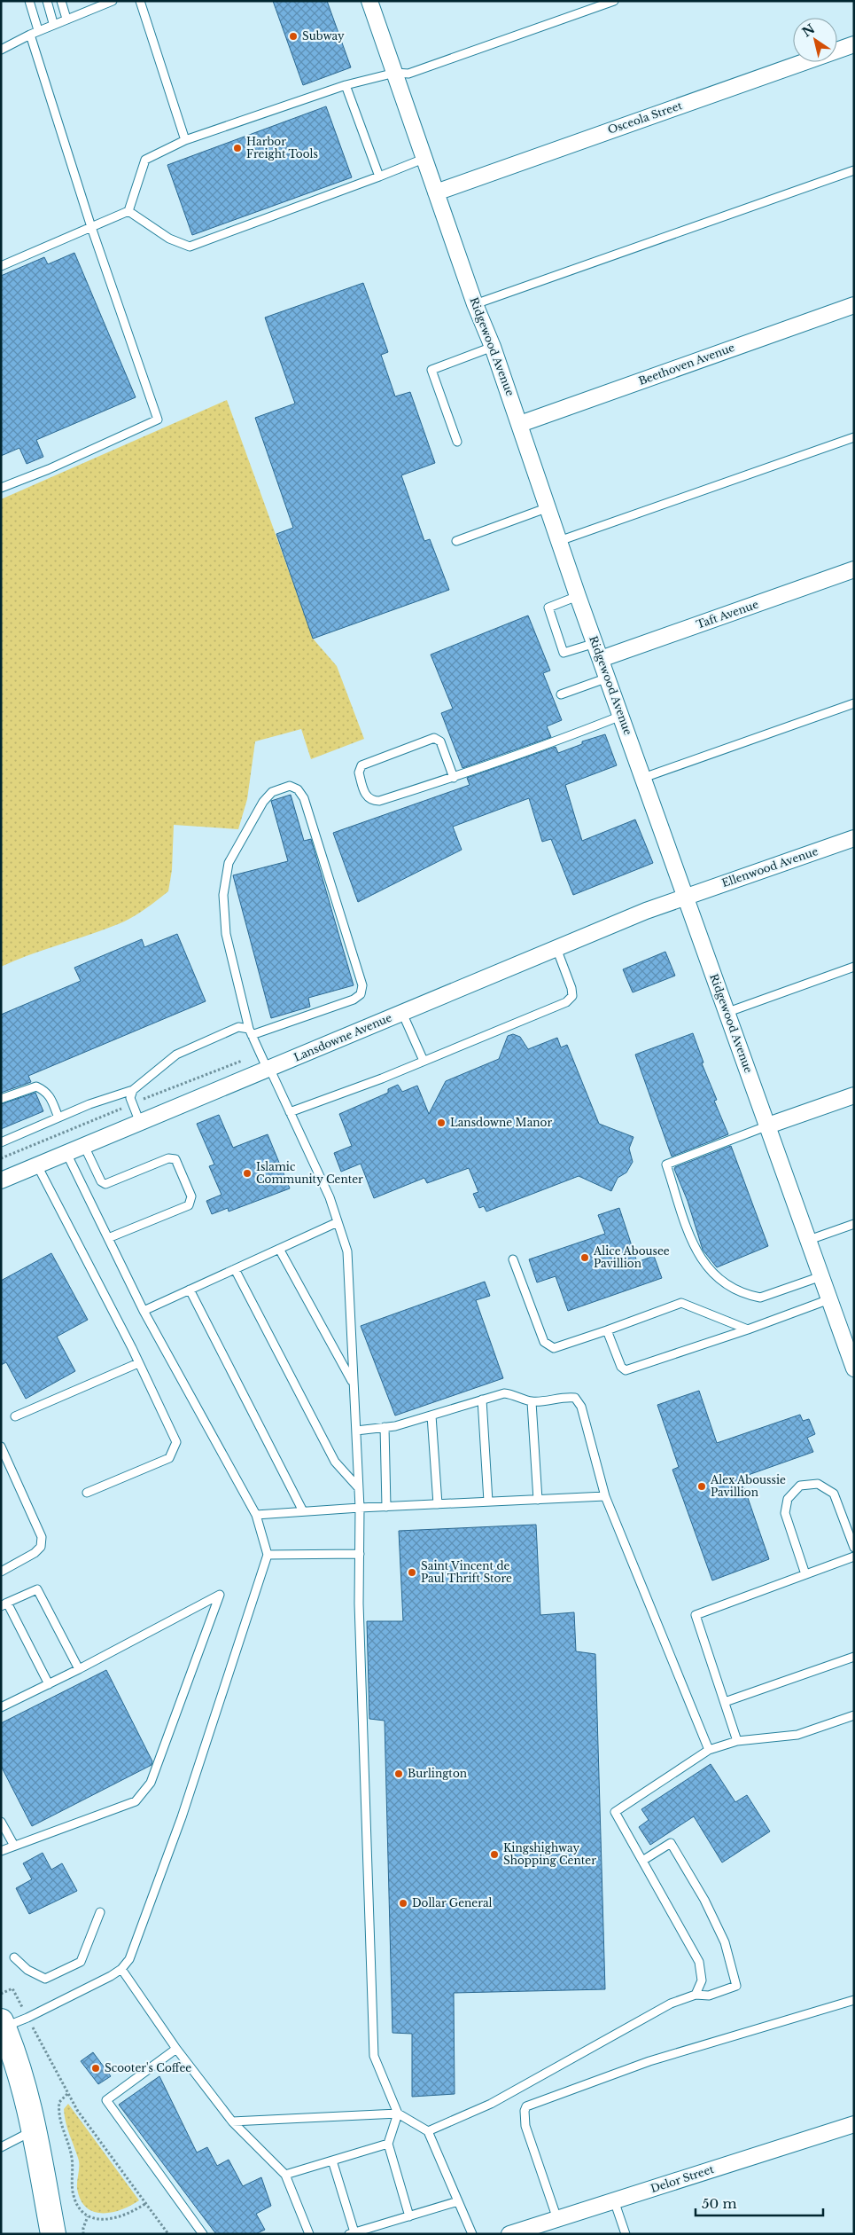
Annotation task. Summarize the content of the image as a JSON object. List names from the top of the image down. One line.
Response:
{"streets":{"street":["Osceola Street","Ridgewood Avenue","Beethoven Avenue","Taft Avenue","Ellenwood Avenue","Lansdowne Avenue","Delor Street"]},"crossings":[["Osceola Street","Ridgewood Avenue"],["Ridgewood Avenue","Beethoven Avenue"],["Ridgewood Avenue","Taft Avenue"],["Ridgewood Avenue","Ellenwood Avenue"],["Ridgewood Avenue","Lansdowne Avenue"],["Ellenwood Avenue","Lansdowne Avenue"]],"places":["Subway","Harbor Freight Tools","Lansdowne Manor","Islamic Community Center","Alice Abousee Pavillion","Alex Aboussie Pavillion","Saint Vincent de Paul Thrift Store","Burlington","Kingshighway Shopping Center","Dollar General","Scooter's Coffee"],"scale_bar":"50 m","north":"top left"}
